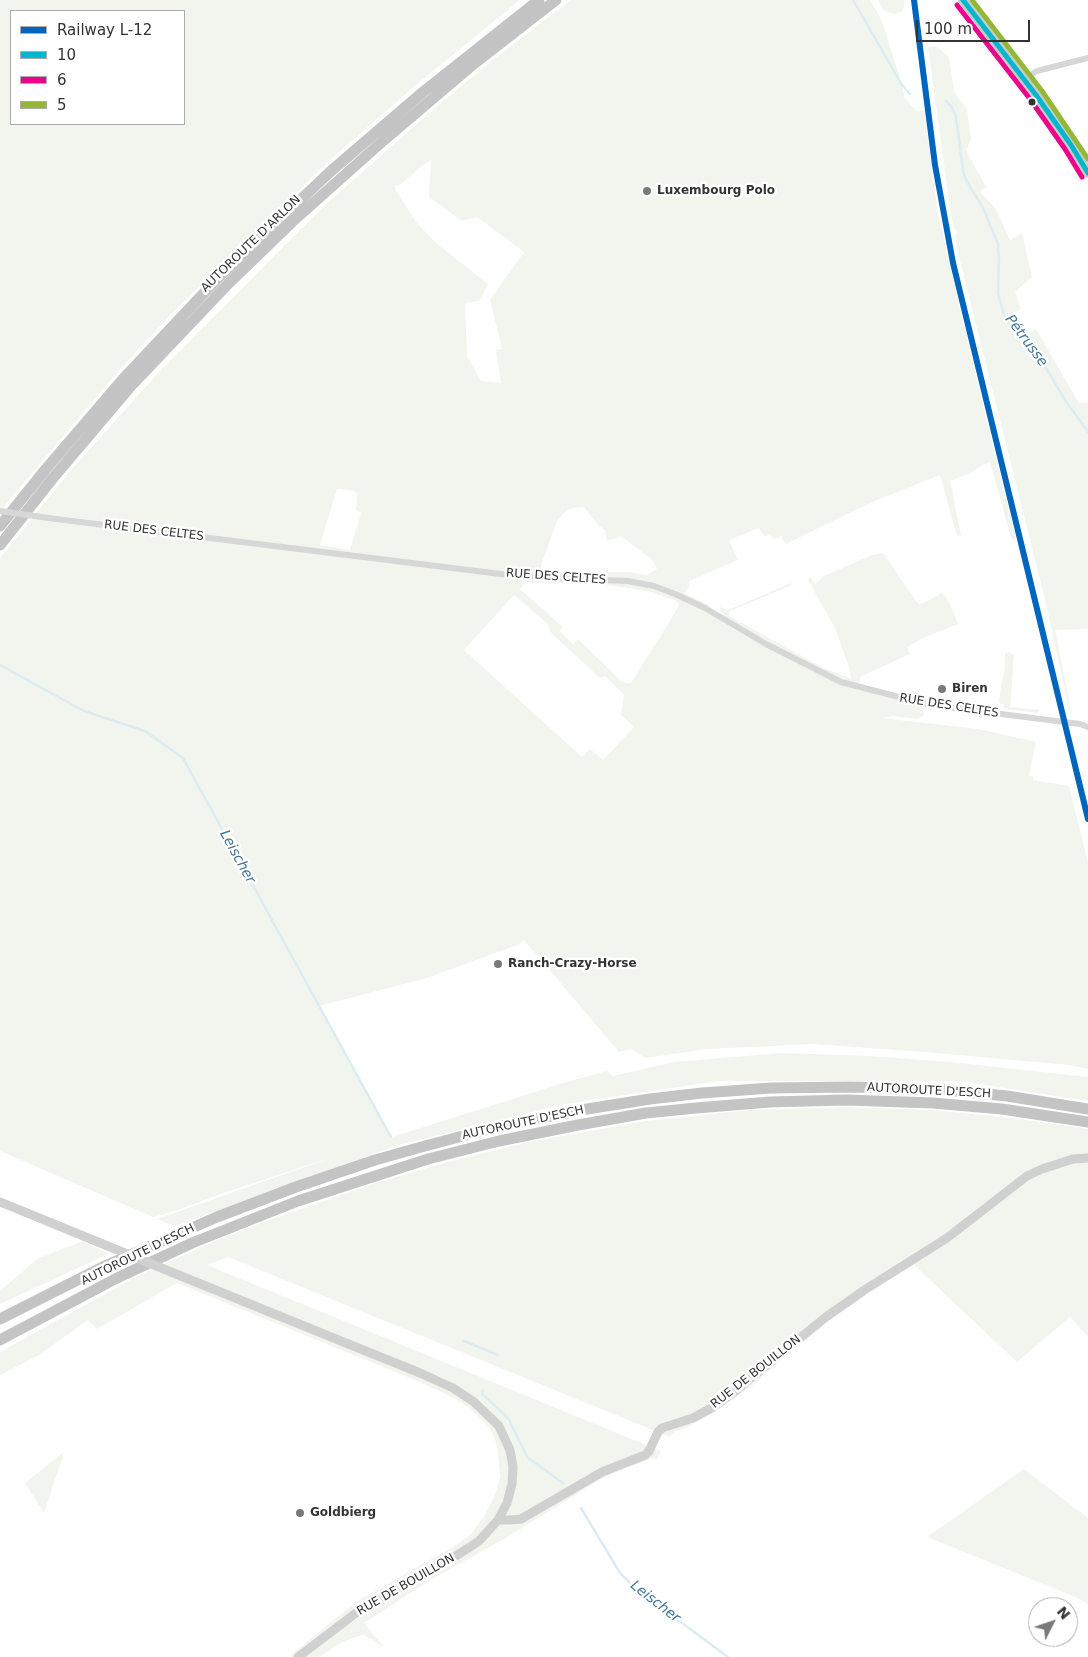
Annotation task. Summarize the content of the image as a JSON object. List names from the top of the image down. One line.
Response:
{"streets":{"highway":["AUTOROUTE D'ARLON","AUTOROUTE D'ESCH"],"main road":["RUE DE BOUILLON"],"street":["RUE DES CELTES"]},"water":["Pétrusse","Leischer"],"places":["Luxembourg Polo","Biren","Ranch-Crazy-Horse","Goldbierg"],"lines":["rail line L-12","transit line 10","transit line 5","transit line 6"],"legend":["Railway L-12","10","6","5"],"scale_bar":"100 m","north":"top right"}
